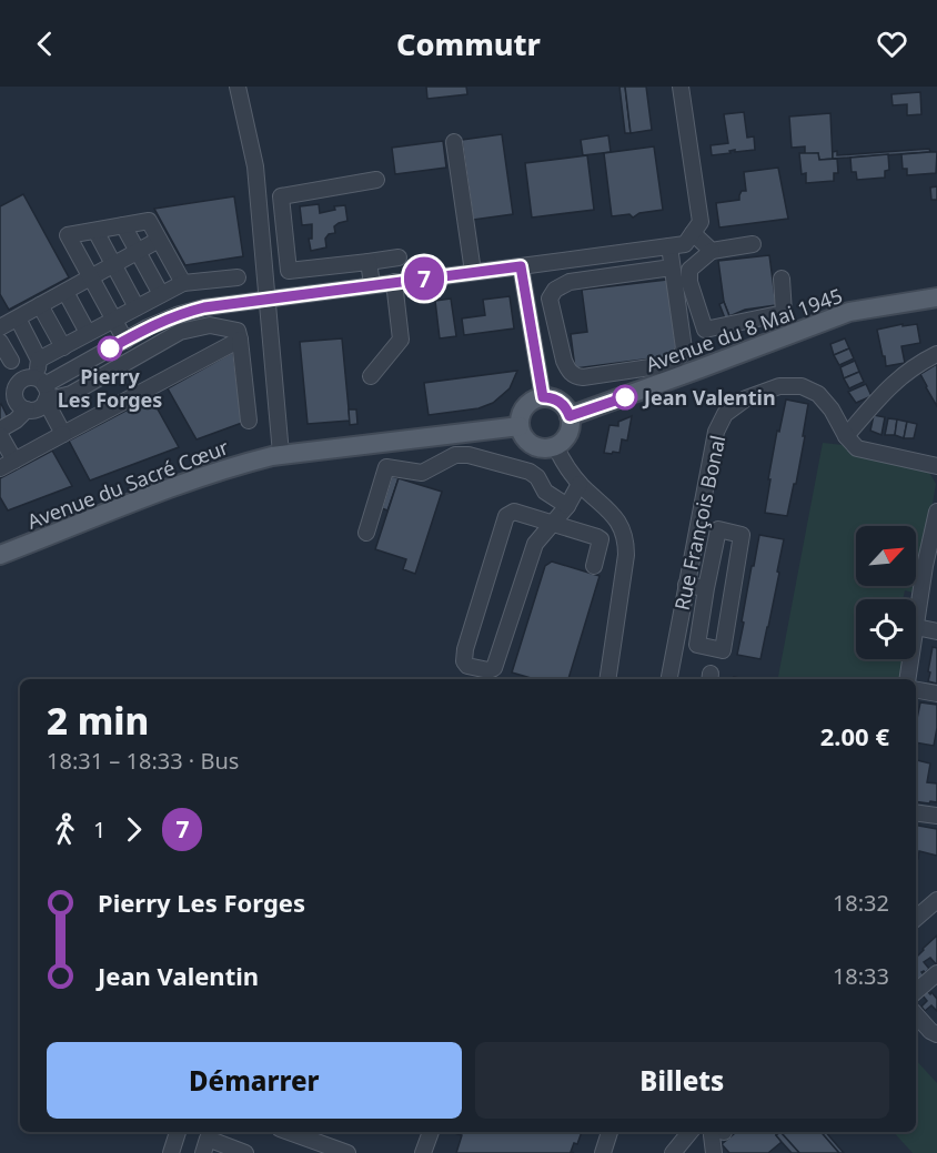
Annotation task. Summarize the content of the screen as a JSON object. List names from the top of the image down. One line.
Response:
{"streets":{"main road":["Avenue du 8 Mai 1945","Avenue du Sacré Cœur"],"street":["Rue François Bonal"]},"places":["Pierry Les Forges","Jean Valentin"],"lines":["bus line 7"],"north":"top right","page":{"header":"Commutr","on_map":"7","heading":["2 min","18:31 – 18:33 · Bus","2.00 €"],"legs":["1","7"],"list":[{"name":"Pierry Les Forges","value":"18:32"},{"name":"Jean Valentin","value":"18:33"}],"buttons":["Démarrer","Billets"]}}
